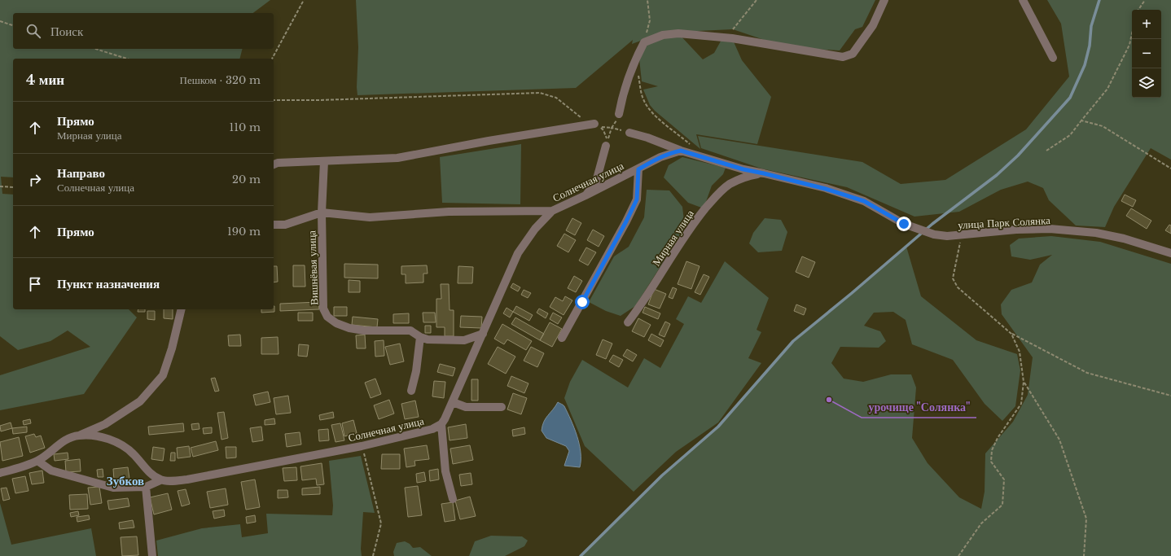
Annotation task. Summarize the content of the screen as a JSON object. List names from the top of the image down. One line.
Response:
{"streets":{"street":["Солнечная улица","улица Парк Солянка","Мирная улица","Вишнёвая улица"]},"crossings":[["Солнечная улица","улица Парк Солянка"],["Солнечная улица","Вишнёвая улица"],["улица Парк Солянка","Мирная улица"]],"districts":["Зубков"],"places":["урочище \"Солянка\""],"page":{"map_buttons":["+","−"],"search":"Поиск","heading":["4 мин","Пешком · 320 m"],"list":[["Прямо","Мирная улица","110 m"],["Направо","Солнечная улица","20 m"],["Прямо","190 m"],"Пункт назначения"]}}
